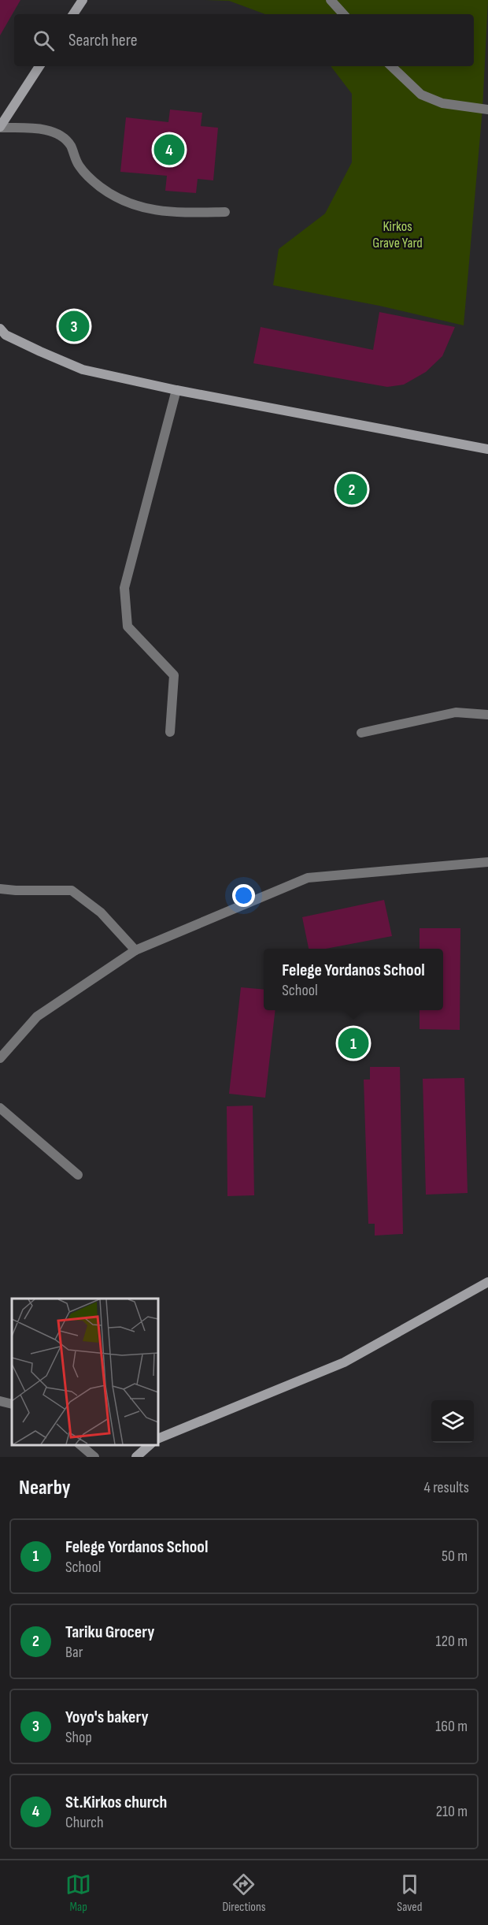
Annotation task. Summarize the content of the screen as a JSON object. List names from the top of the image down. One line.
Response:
{"parks":["Kirkos Grave Yard"],"page":{"search":"Search here","pins":["4","3","2","1"],"popup":["Felege Yordanos School","School"],"heading":["Nearby","4 results"],"list":[{"mark":"1","name":"Felege Yordanos School","note":"School","value":"50 m"},{"mark":"2","name":"Tariku Grocery","note":"Bar","value":"120 m"},{"mark":"3","name":"Yoyo's bakery","note":"Shop","value":"160 m"},{"mark":"4","name":"St.Kirkos church","note":"Church","value":"210 m"}],"nav":["Map","Directions","Saved"]}}
